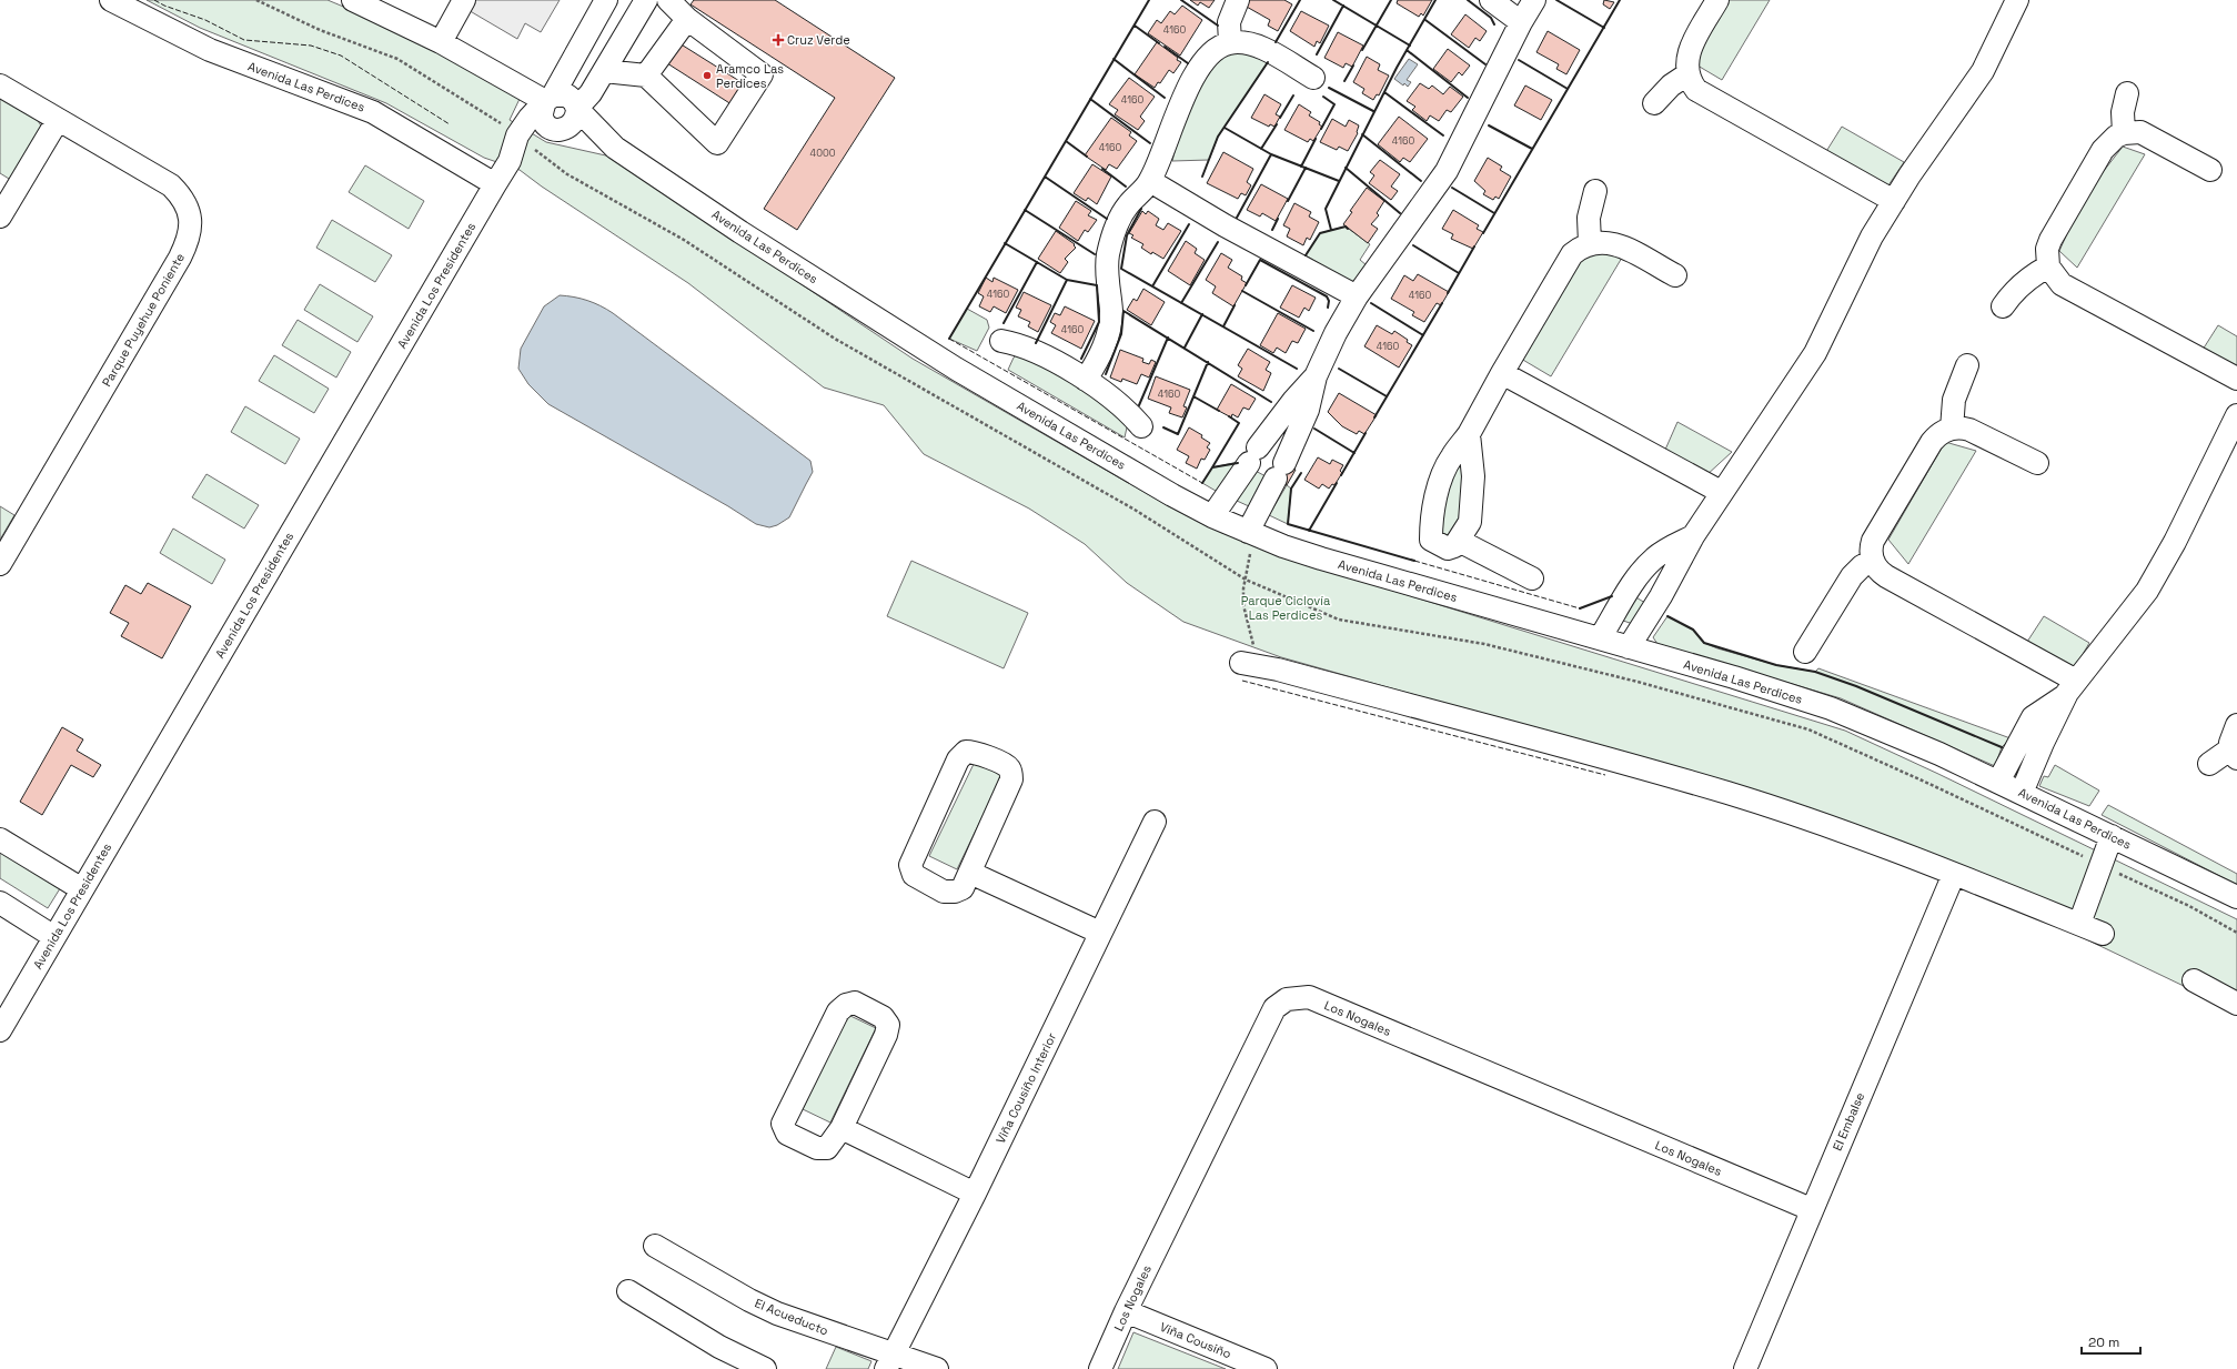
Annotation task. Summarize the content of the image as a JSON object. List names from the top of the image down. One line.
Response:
{"streets":{"street":["Avenida Las Perdices","Avenida Los Presidentes","Parque Puyehue Poniente","Los Nogales","Viña Cousiño Interior","El Embalse","El Acueducto","Viña Cousiño"]},"crossings":[["Avenida Las Perdices","Avenida Los Presidentes"],["Los Nogales","El Embalse"],["Los Nogales","Viña Cousiño"],["Viña Cousiño Interior","El Acueducto"]],"parks":["Parque Ciclovía Las Perdices"],"places":{"health":["Cruz Verde"],"other":["Aramco Las Perdices"]},"house_numbers":["4160","4160","4160","4160","4000","4160","4160","4160","4160","4160"],"scale_bar":"20 m"}
